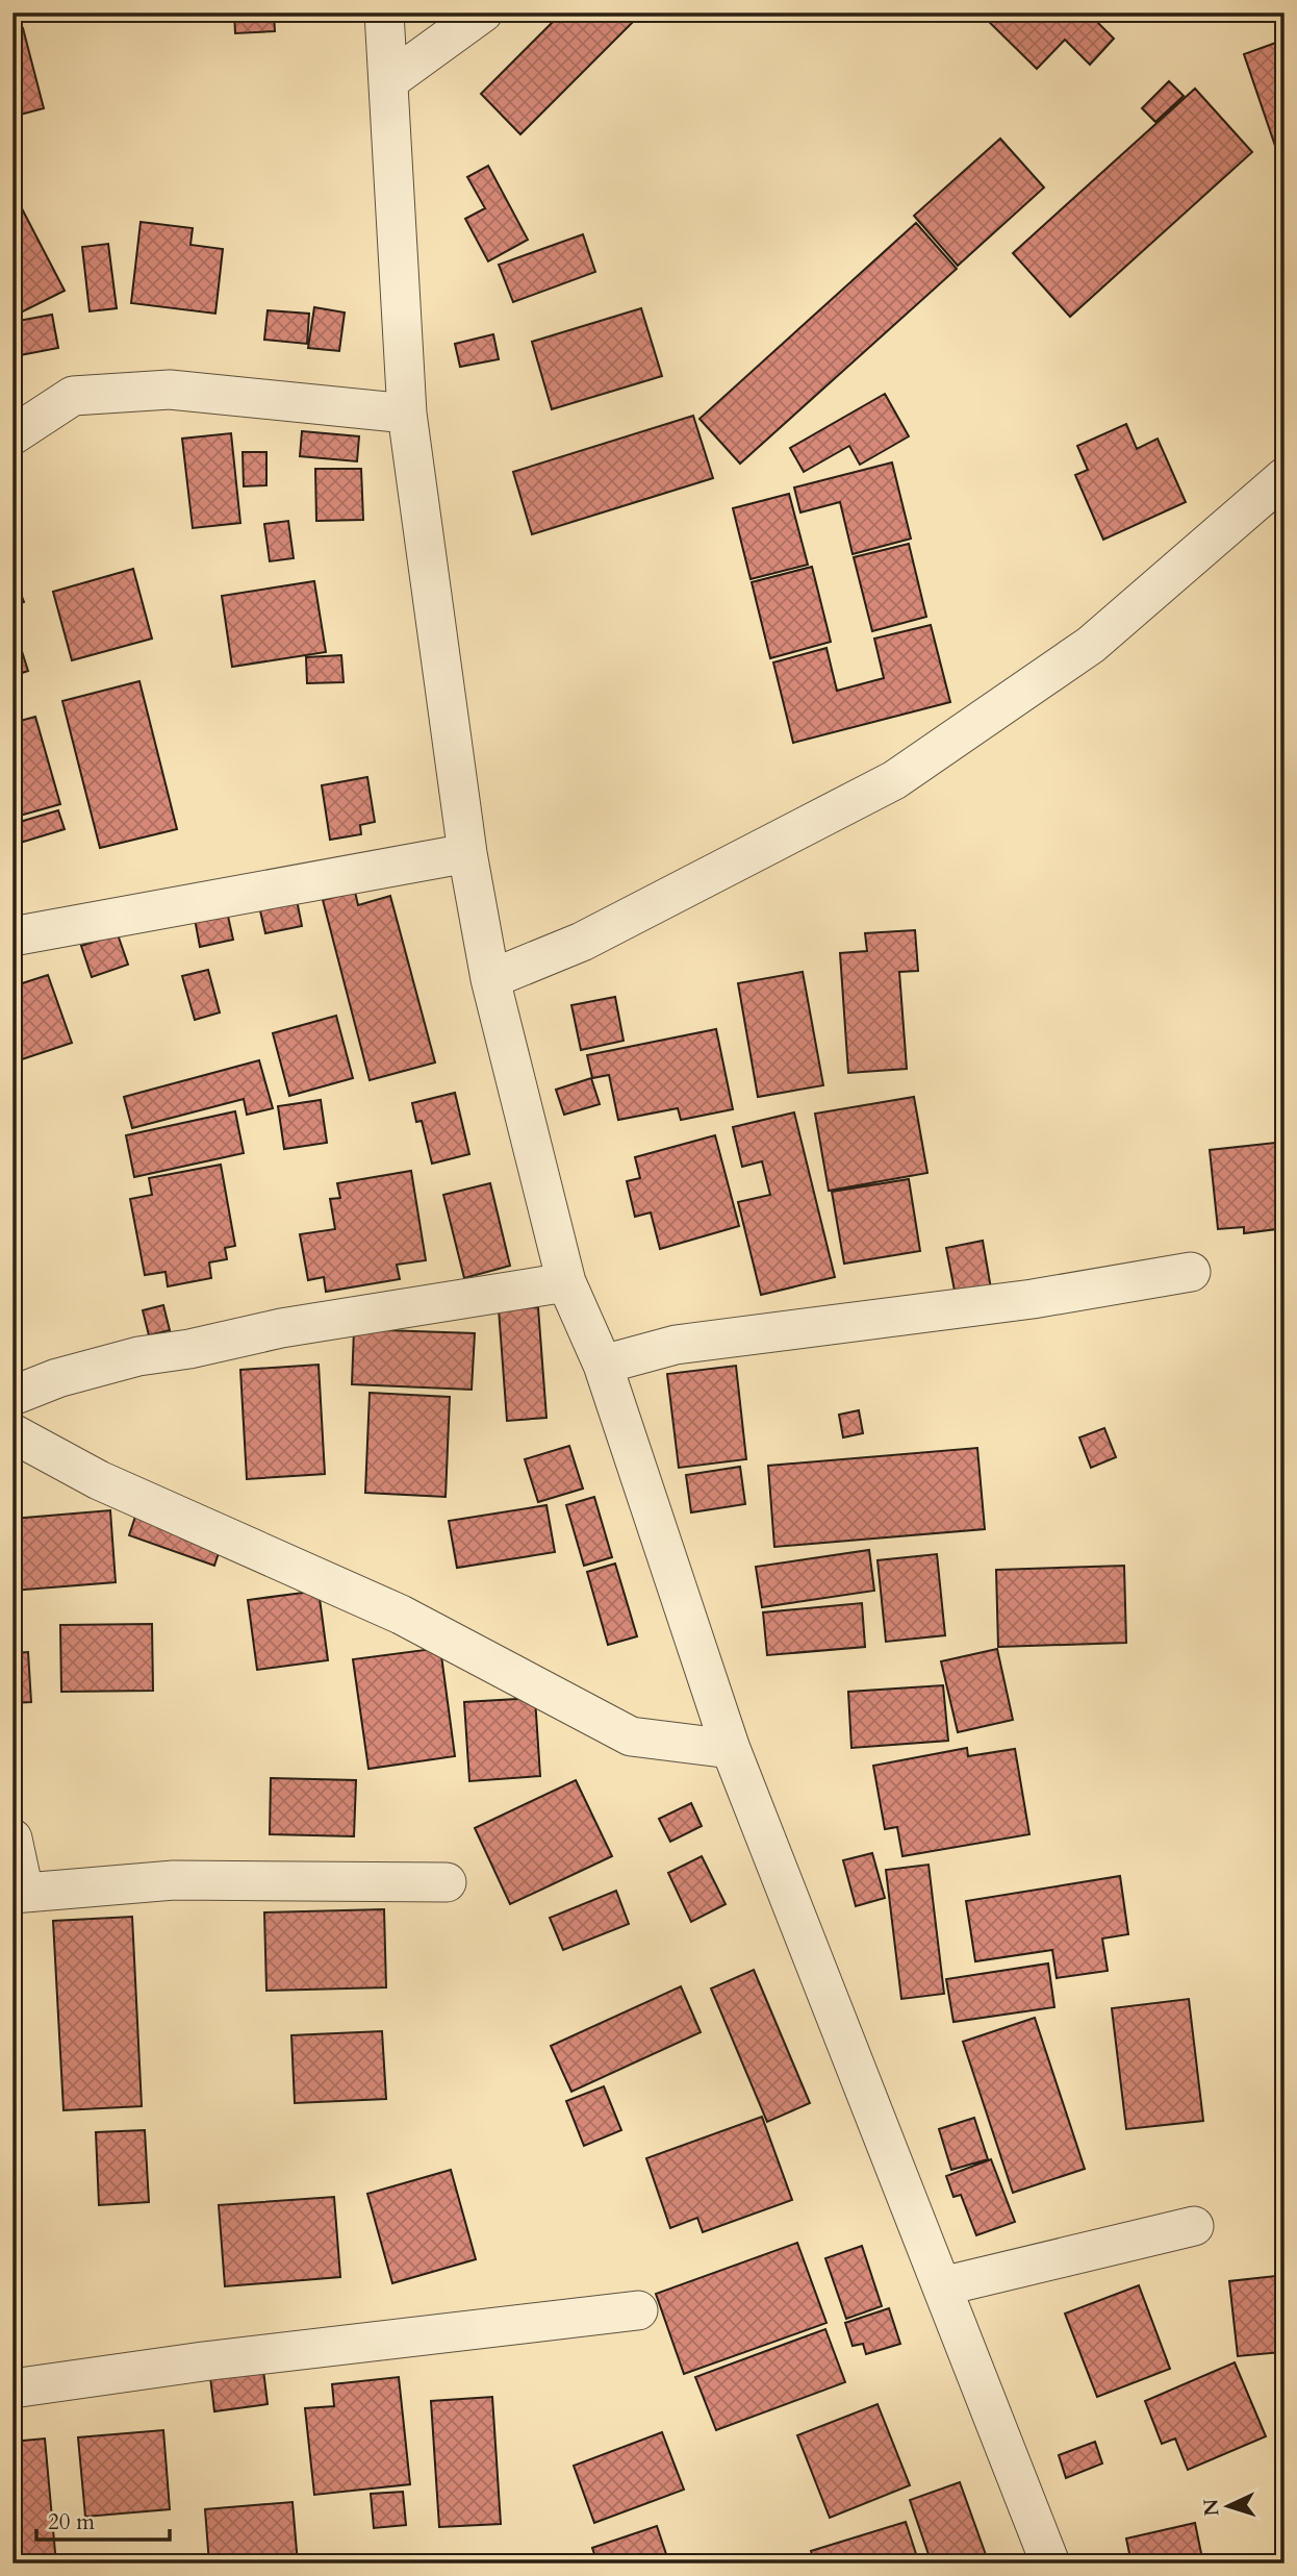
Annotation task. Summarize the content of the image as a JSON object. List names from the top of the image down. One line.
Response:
{"scale_bar":"20 m","north":"left"}
